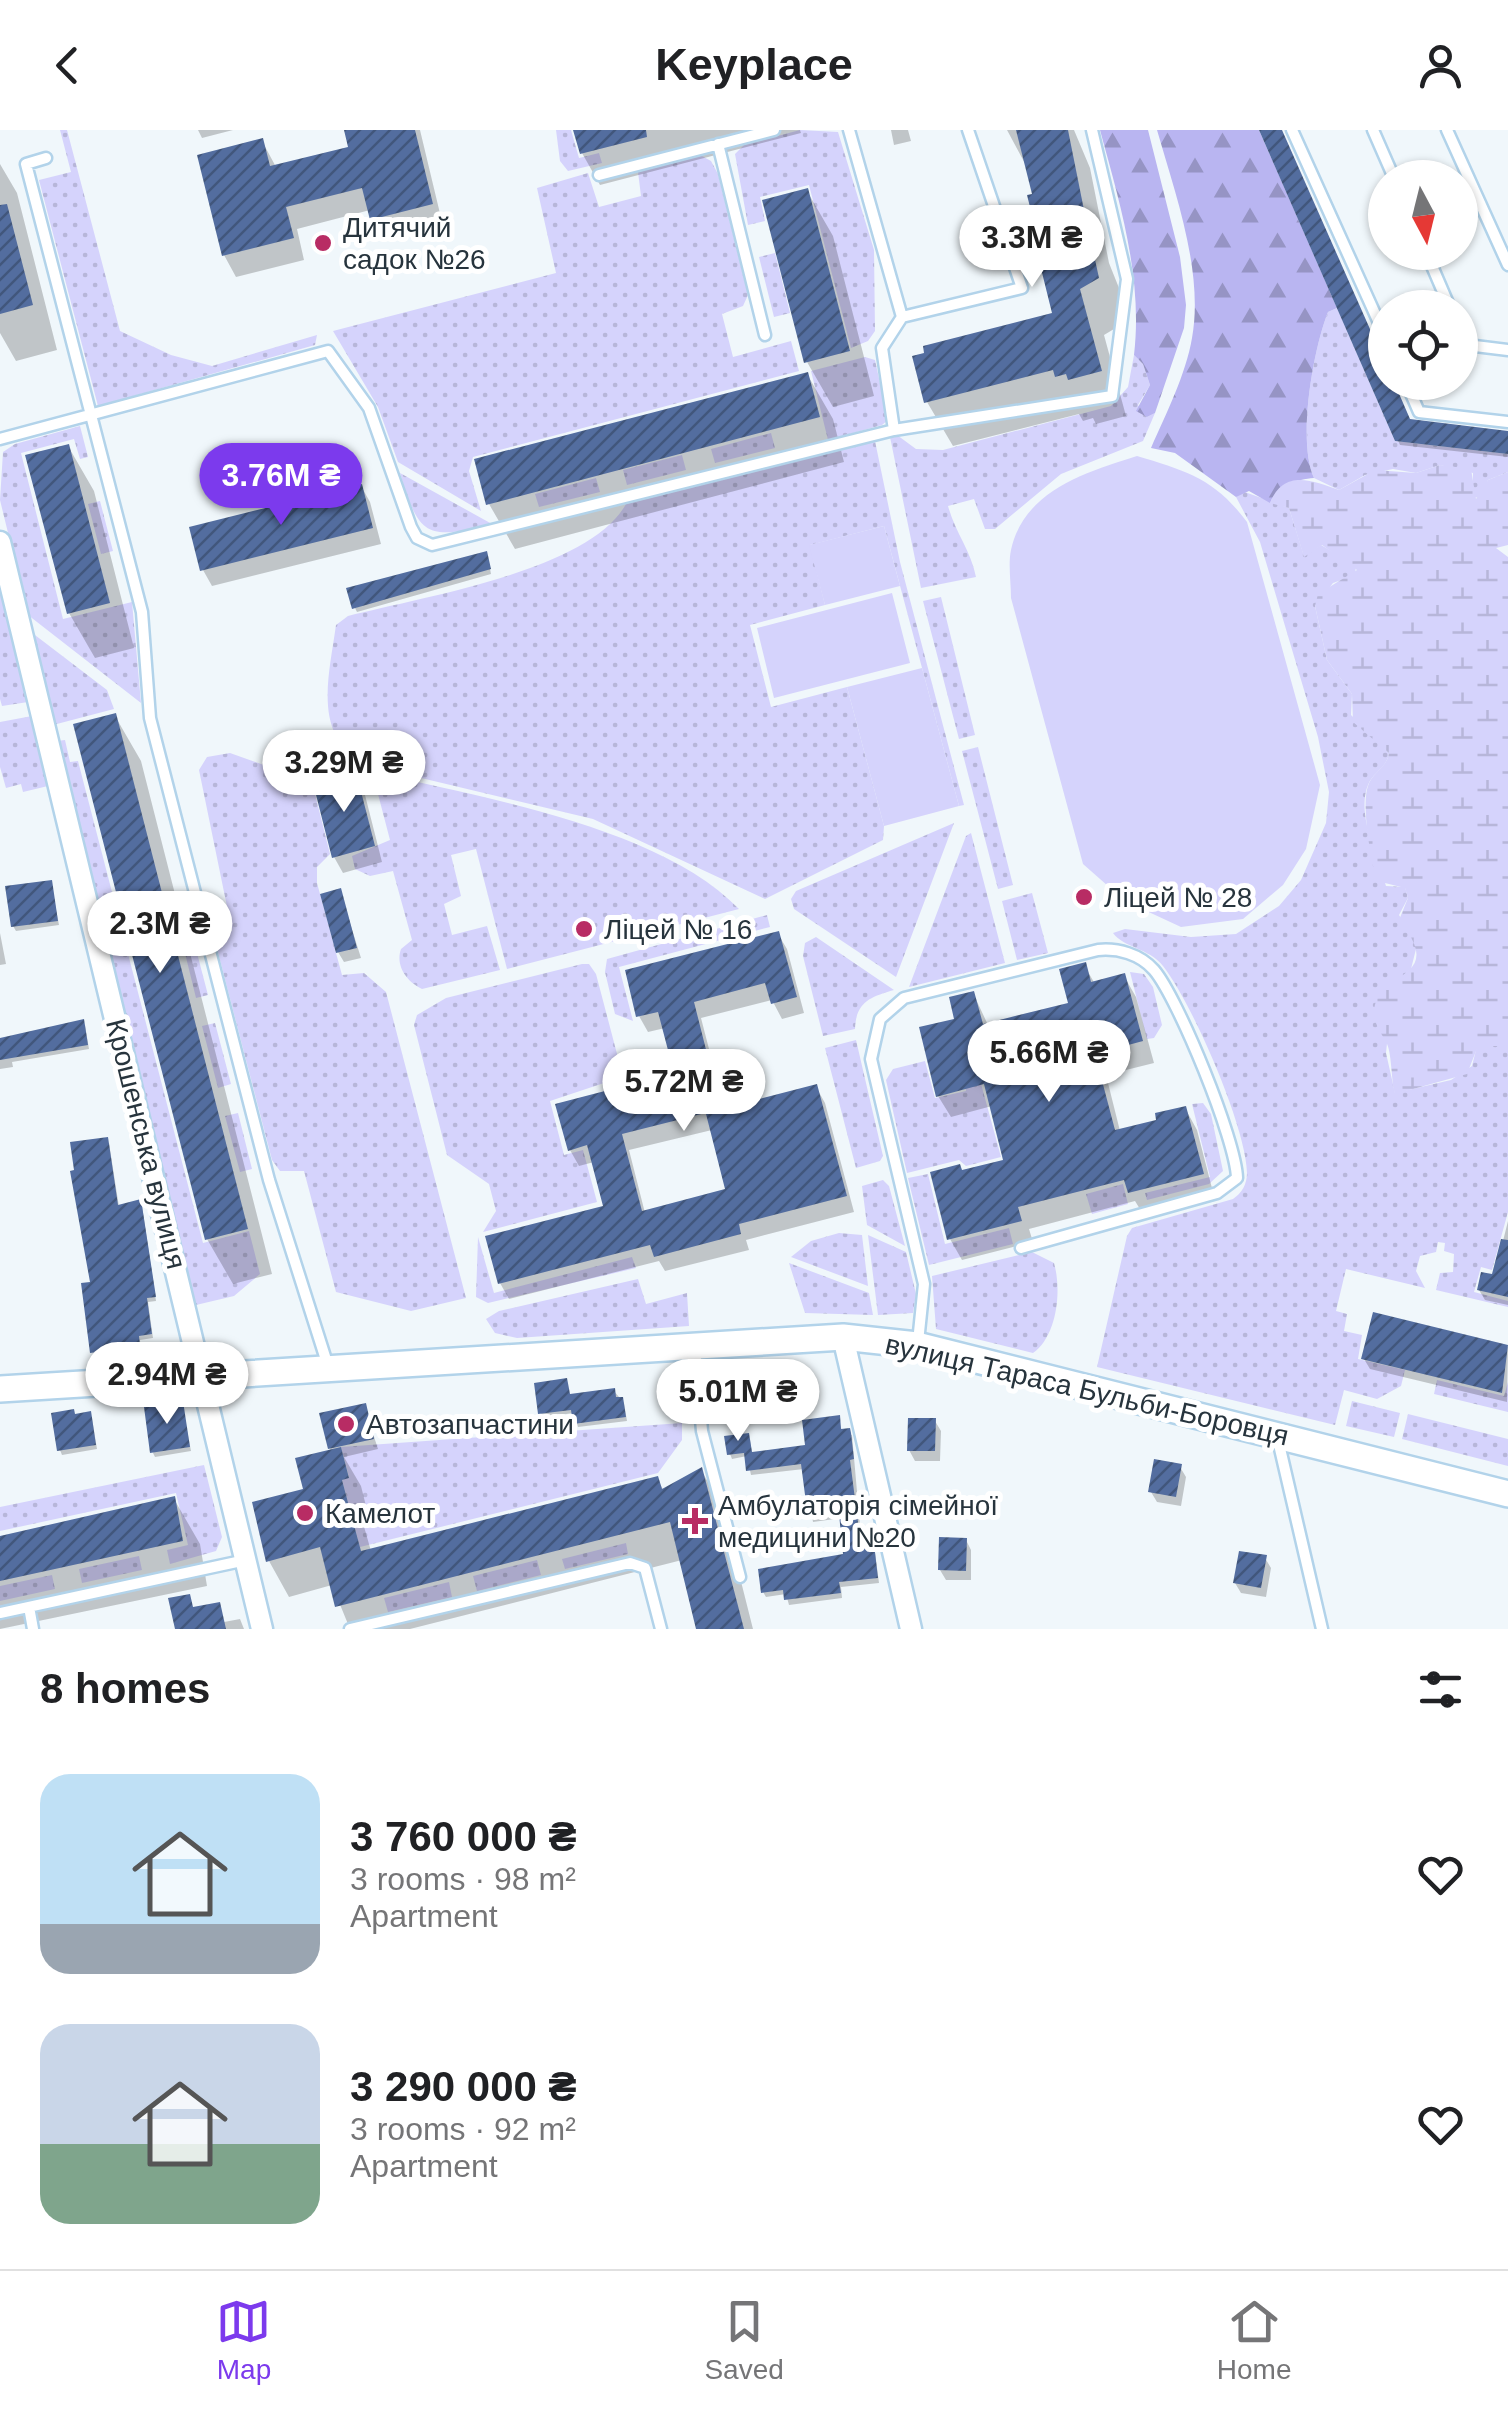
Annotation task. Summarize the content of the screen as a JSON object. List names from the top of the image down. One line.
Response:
{"streets":{"street":["Крошенська вулиця","вулиця Тараса Бульби-Боровця"]},"crossings":[["Крошенська вулиця","вулиця Тараса Бульби-Боровця"]],"places":{"other":["Дитячий садок №26","Ліцей № 28","Ліцей № 16","Автозапчастини","Камелот"],"health":["Амбулаторія сімейної медицини №20"]},"north":"bottom","page":{"header":"Keyplace","price":["3.3M ₴","3.76M ₴","3.29M ₴","2.3M ₴","5.66M ₴","5.72M ₴","2.94M ₴","5.01M ₴"],"heading":"8 homes","list":[{"name":"3 760 000 ₴","note":"3 rooms · 98 m² · Apartment"},{"name":"3 290 000 ₴","note":"3 rooms · 92 m² · Apartment"}],"tabs":["Map","Saved","Home"]}}
